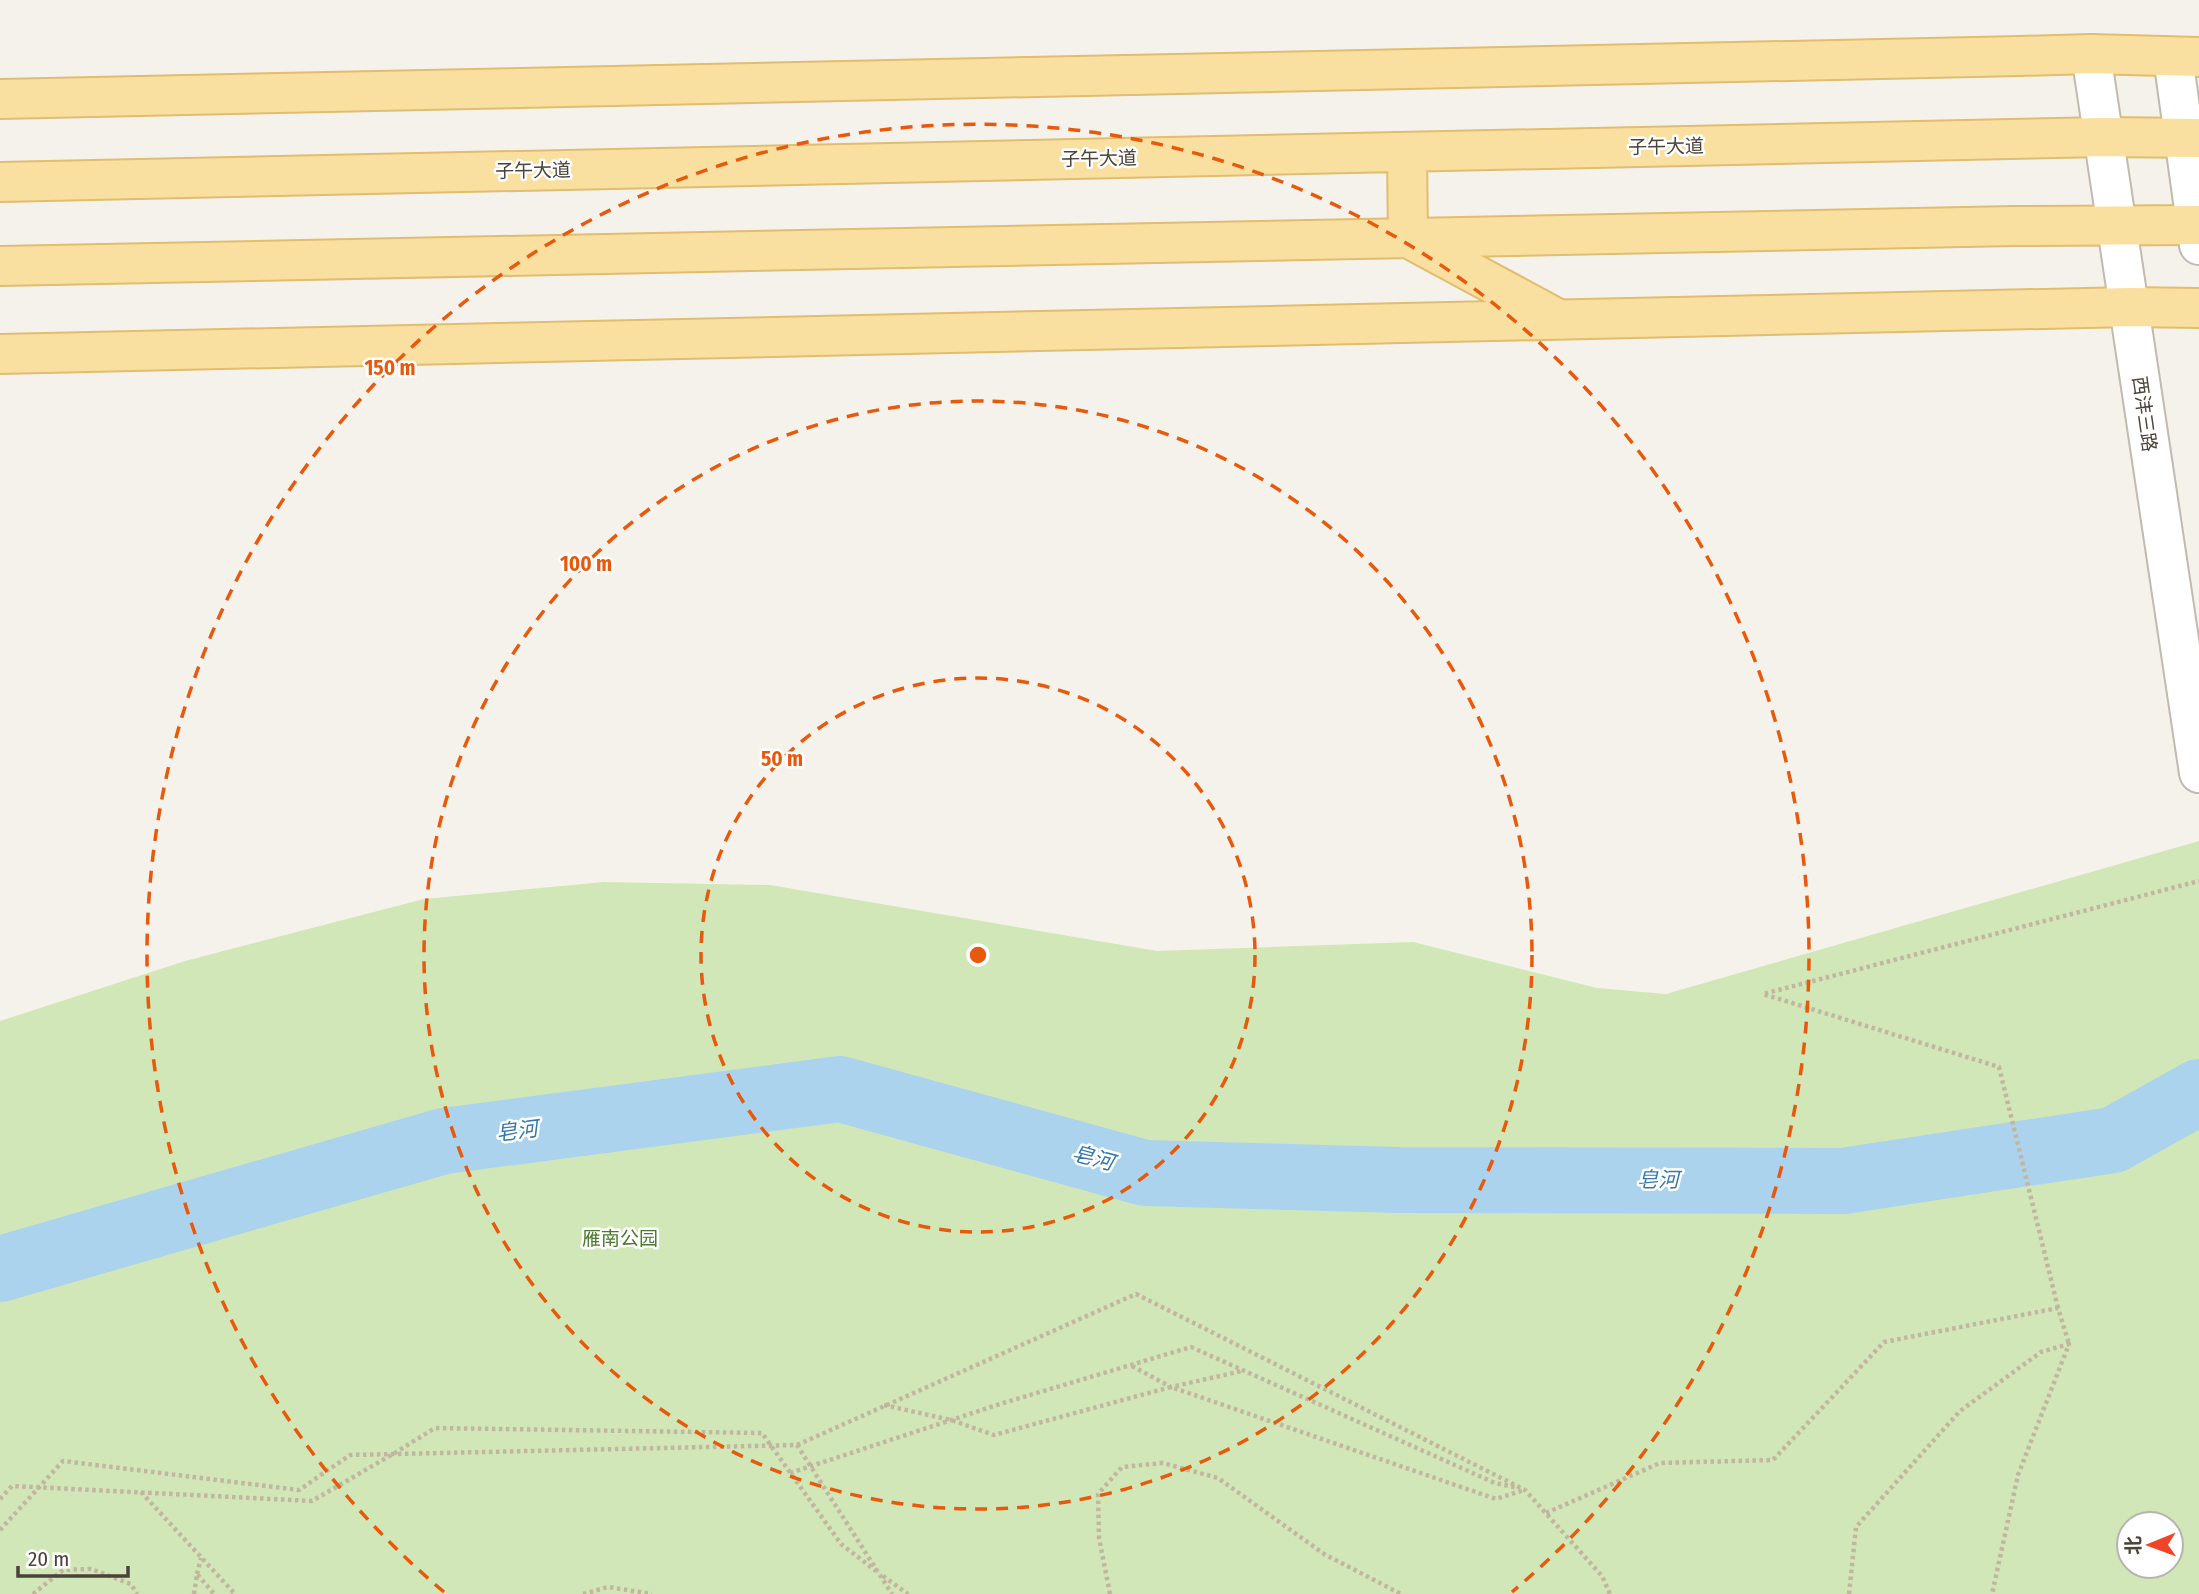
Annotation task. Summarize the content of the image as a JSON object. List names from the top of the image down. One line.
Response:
{"streets":{"main road":["子午大道"],"street":["西沣三路"]},"crossings":[["子午大道","西沣三路"]],"water":["皂河"],"parks":["雁南公园"],"scale_bar":"20 m","north":"left","rings":["150 m","100 m","50 m"]}
